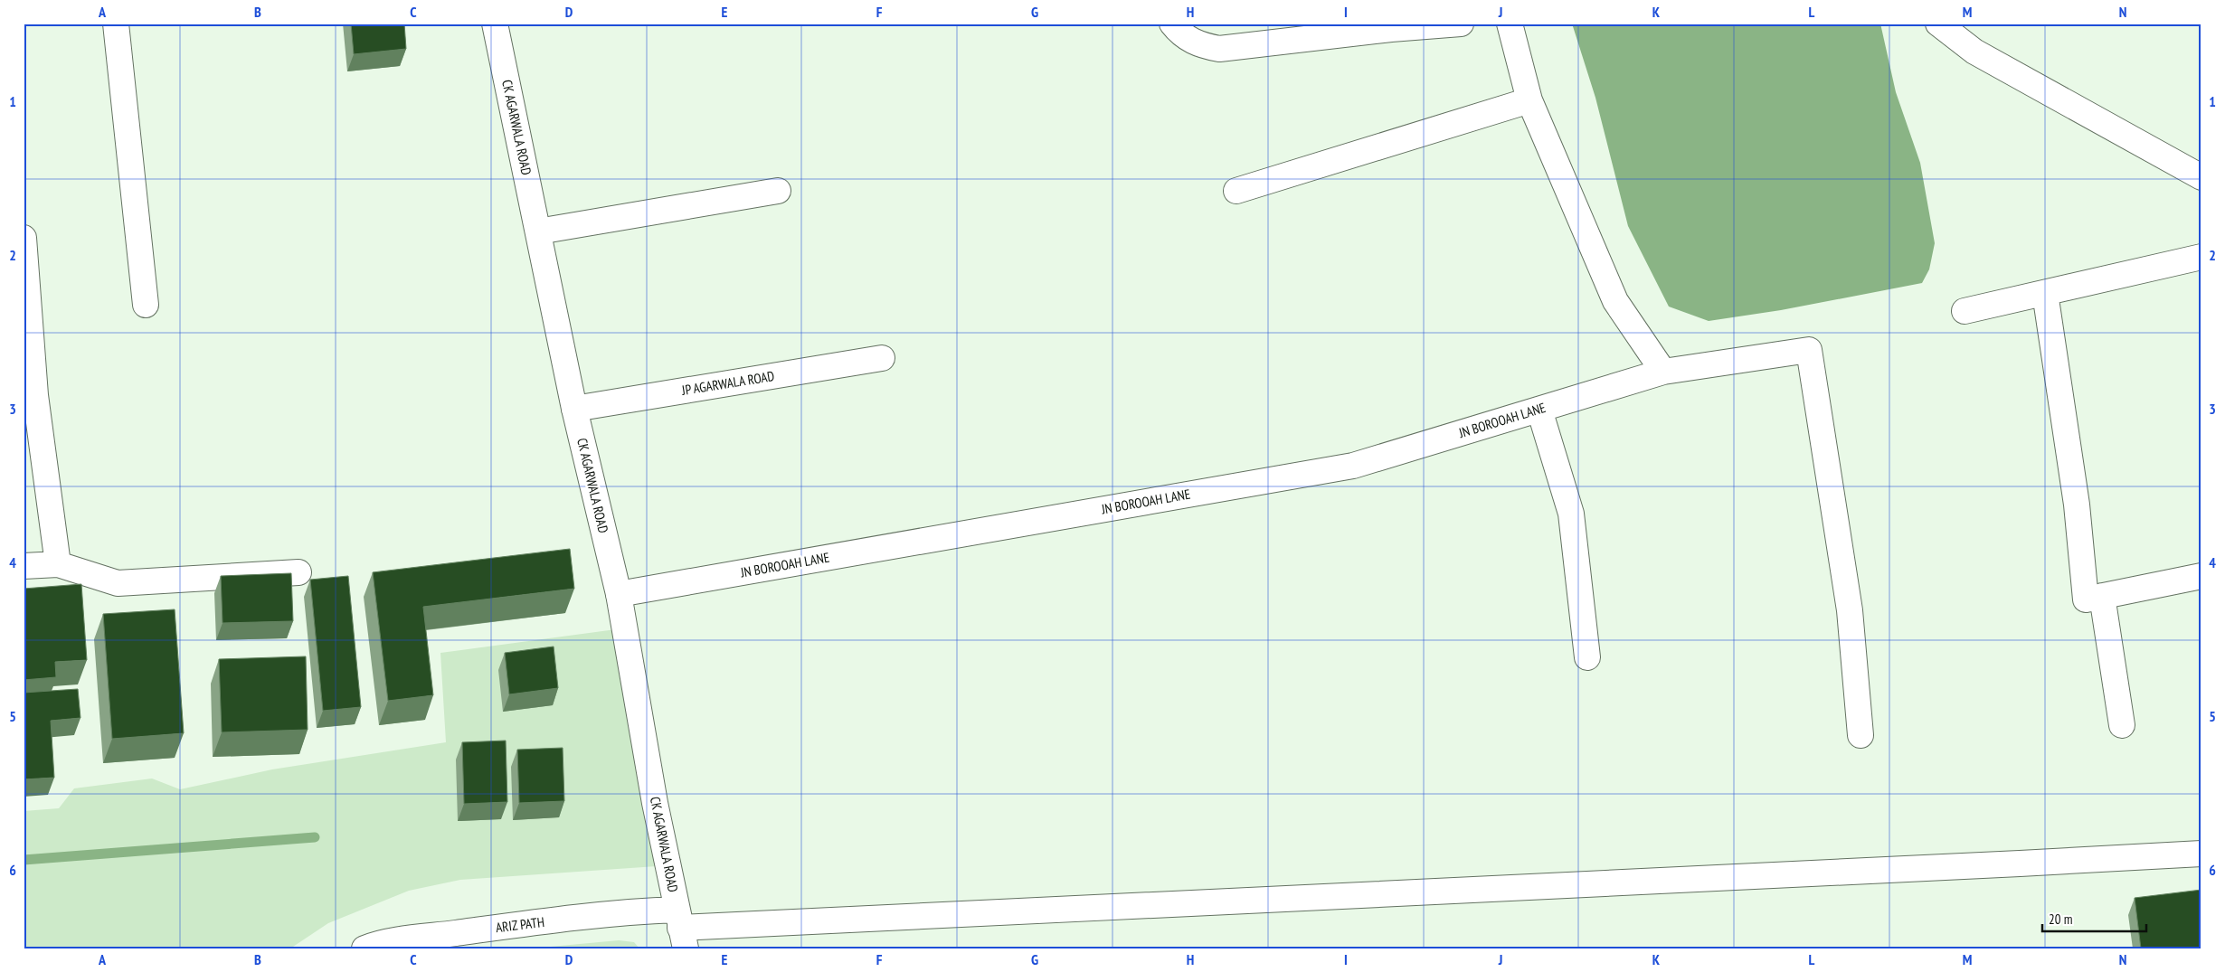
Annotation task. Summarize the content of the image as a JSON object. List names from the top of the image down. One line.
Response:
{"streets":{"street":["CK AGARWALA ROAD","JP AGARWALA ROAD","JN BOROOAH LANE","ARIZ PATH"]},"crossings":[["CK AGARWALA ROAD","JP AGARWALA ROAD"],["CK AGARWALA ROAD","JN BOROOAH LANE"],["CK AGARWALA ROAD","ARIZ PATH"]],"scale_bar":"20 m","grid":{"columns":["A","B","C","D","E","F","G","H","I","J","K","L","M","N"],"rows":["1","2","3","4","5","6"]}}
